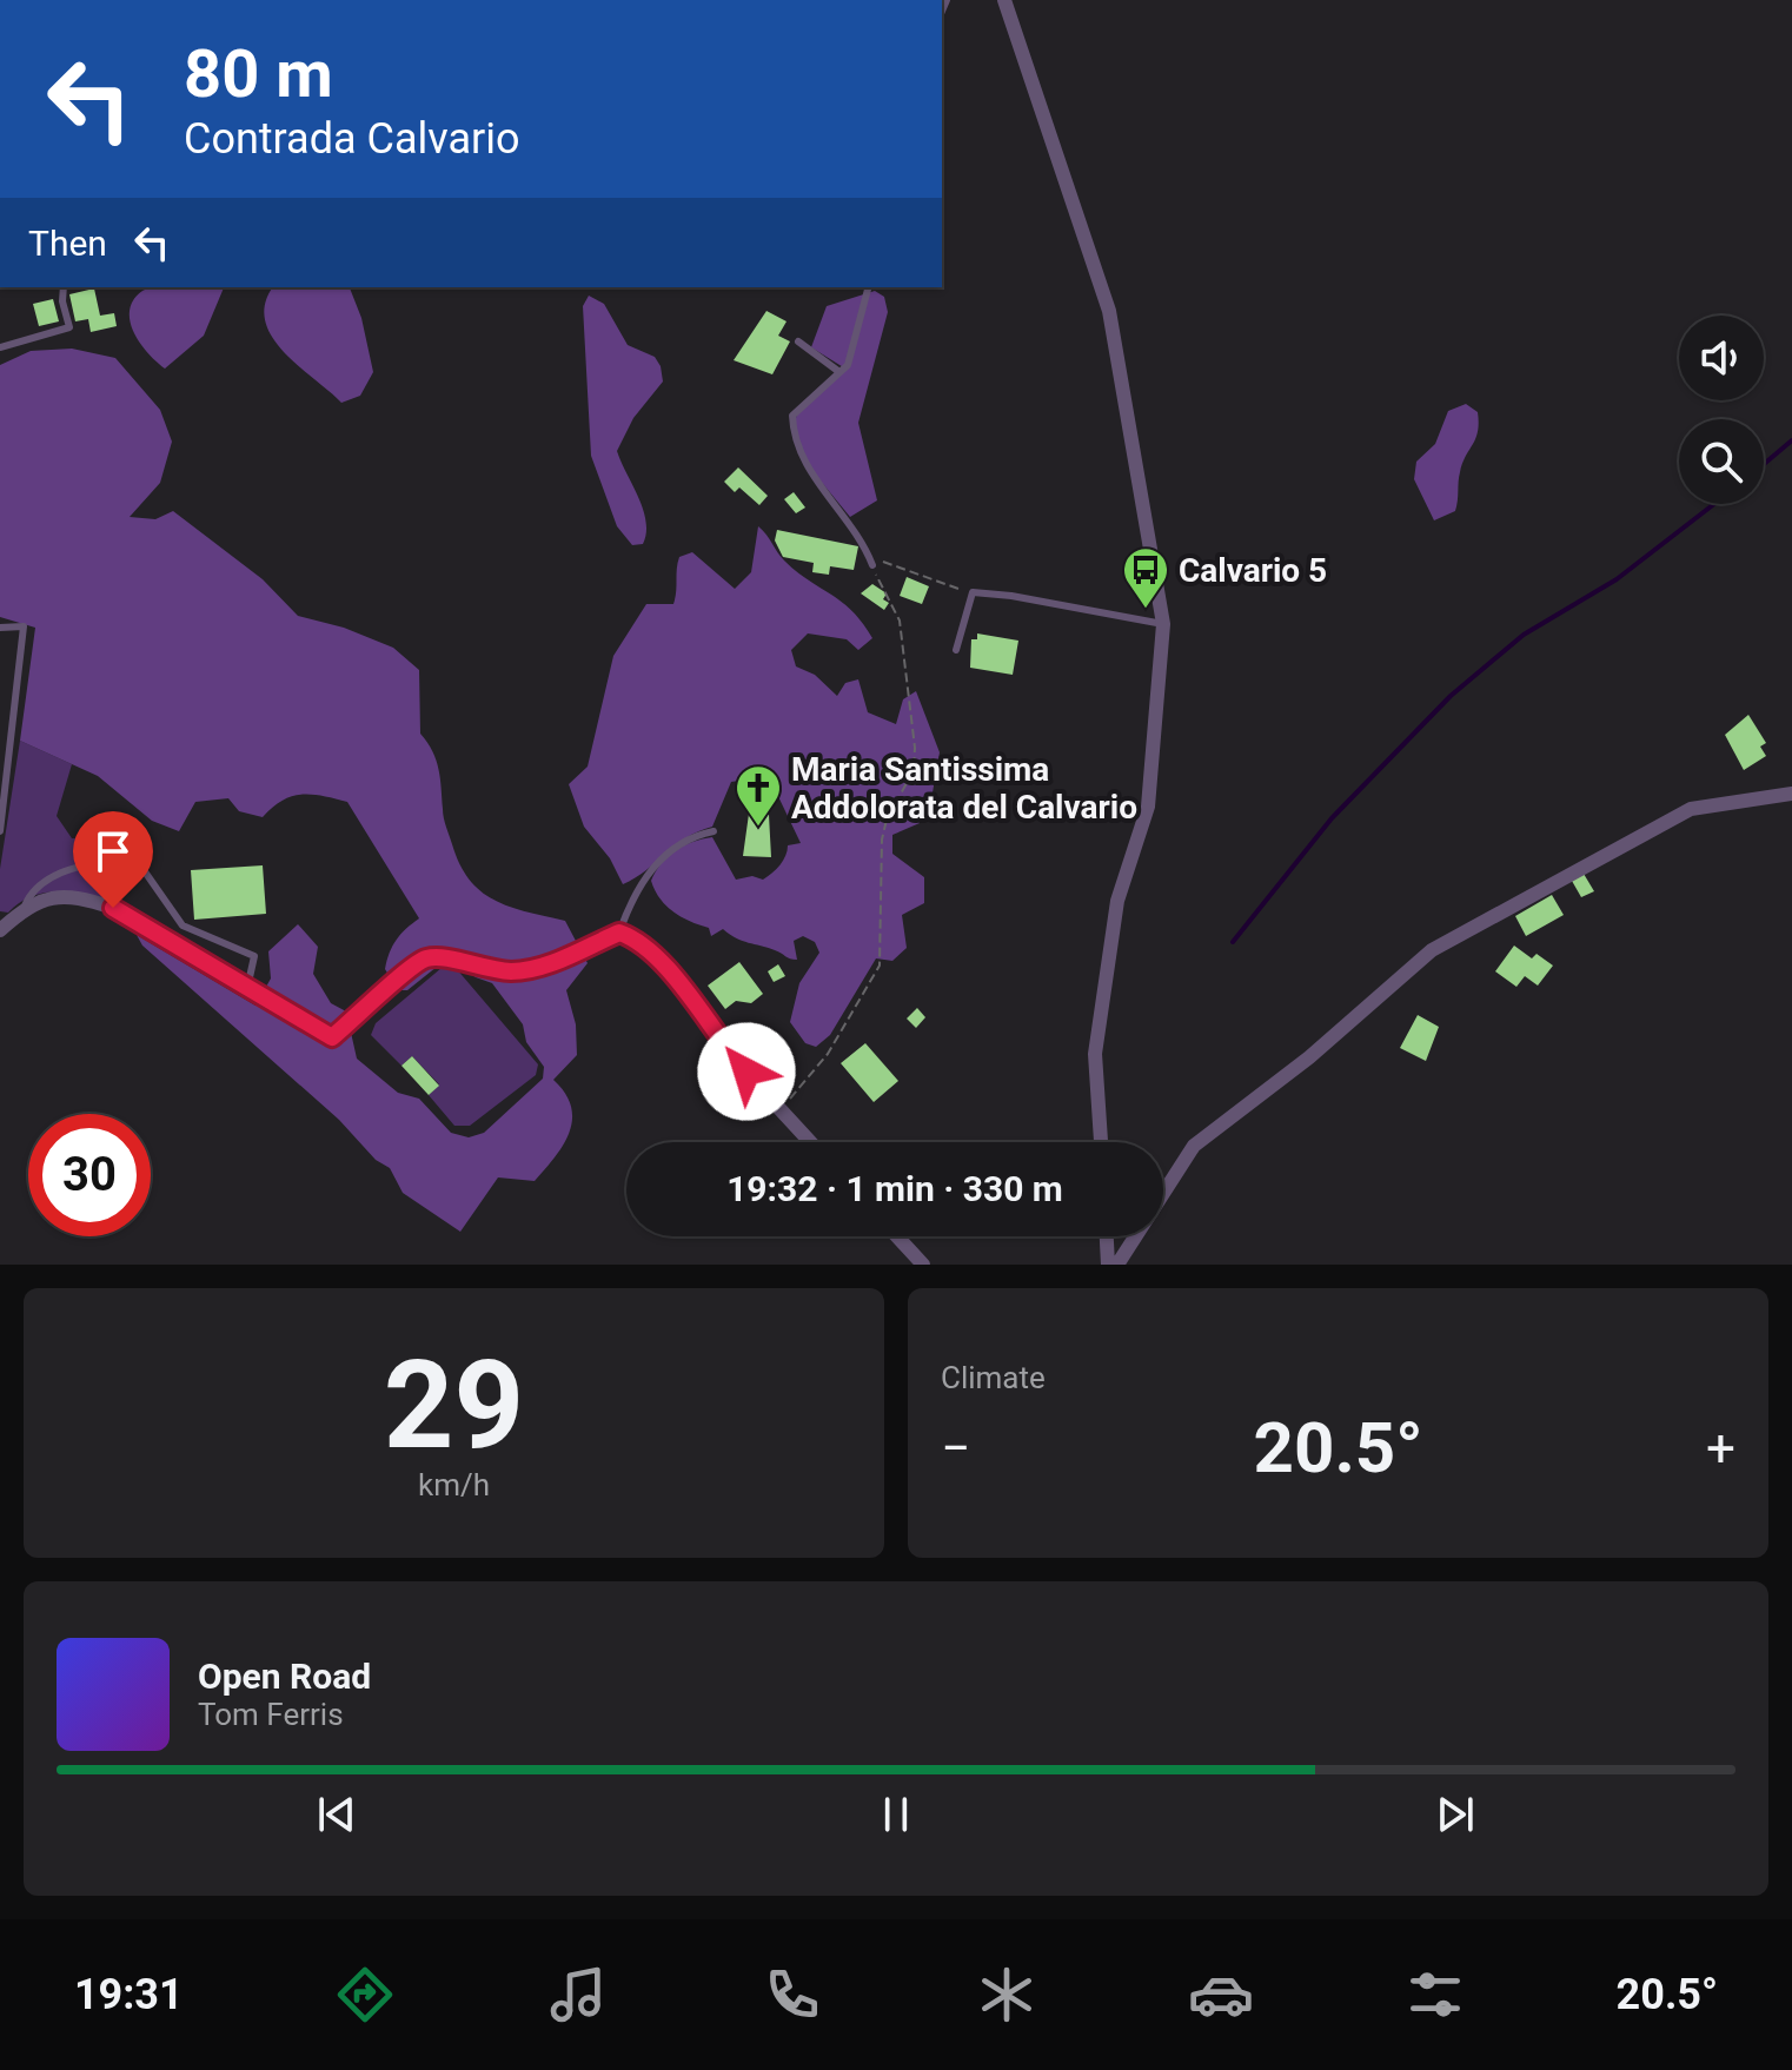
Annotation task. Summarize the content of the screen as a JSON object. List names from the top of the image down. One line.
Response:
{"places":{"bus stop":["Calvario 5"],"church":["Maria Santissima Addolorata del Calvario"]},"page":{"turn":["80 m","Contrada Calvario"],"then":"Then","limit":"30","trip":"19:32 · 1 min · 330 m","tile":[["29","km/h"],"Climate"],"heat":["−","20.5°","+"],"song":["Open Road","Tom Ferris"],"tabs":["19:31","20.5°"]}}
